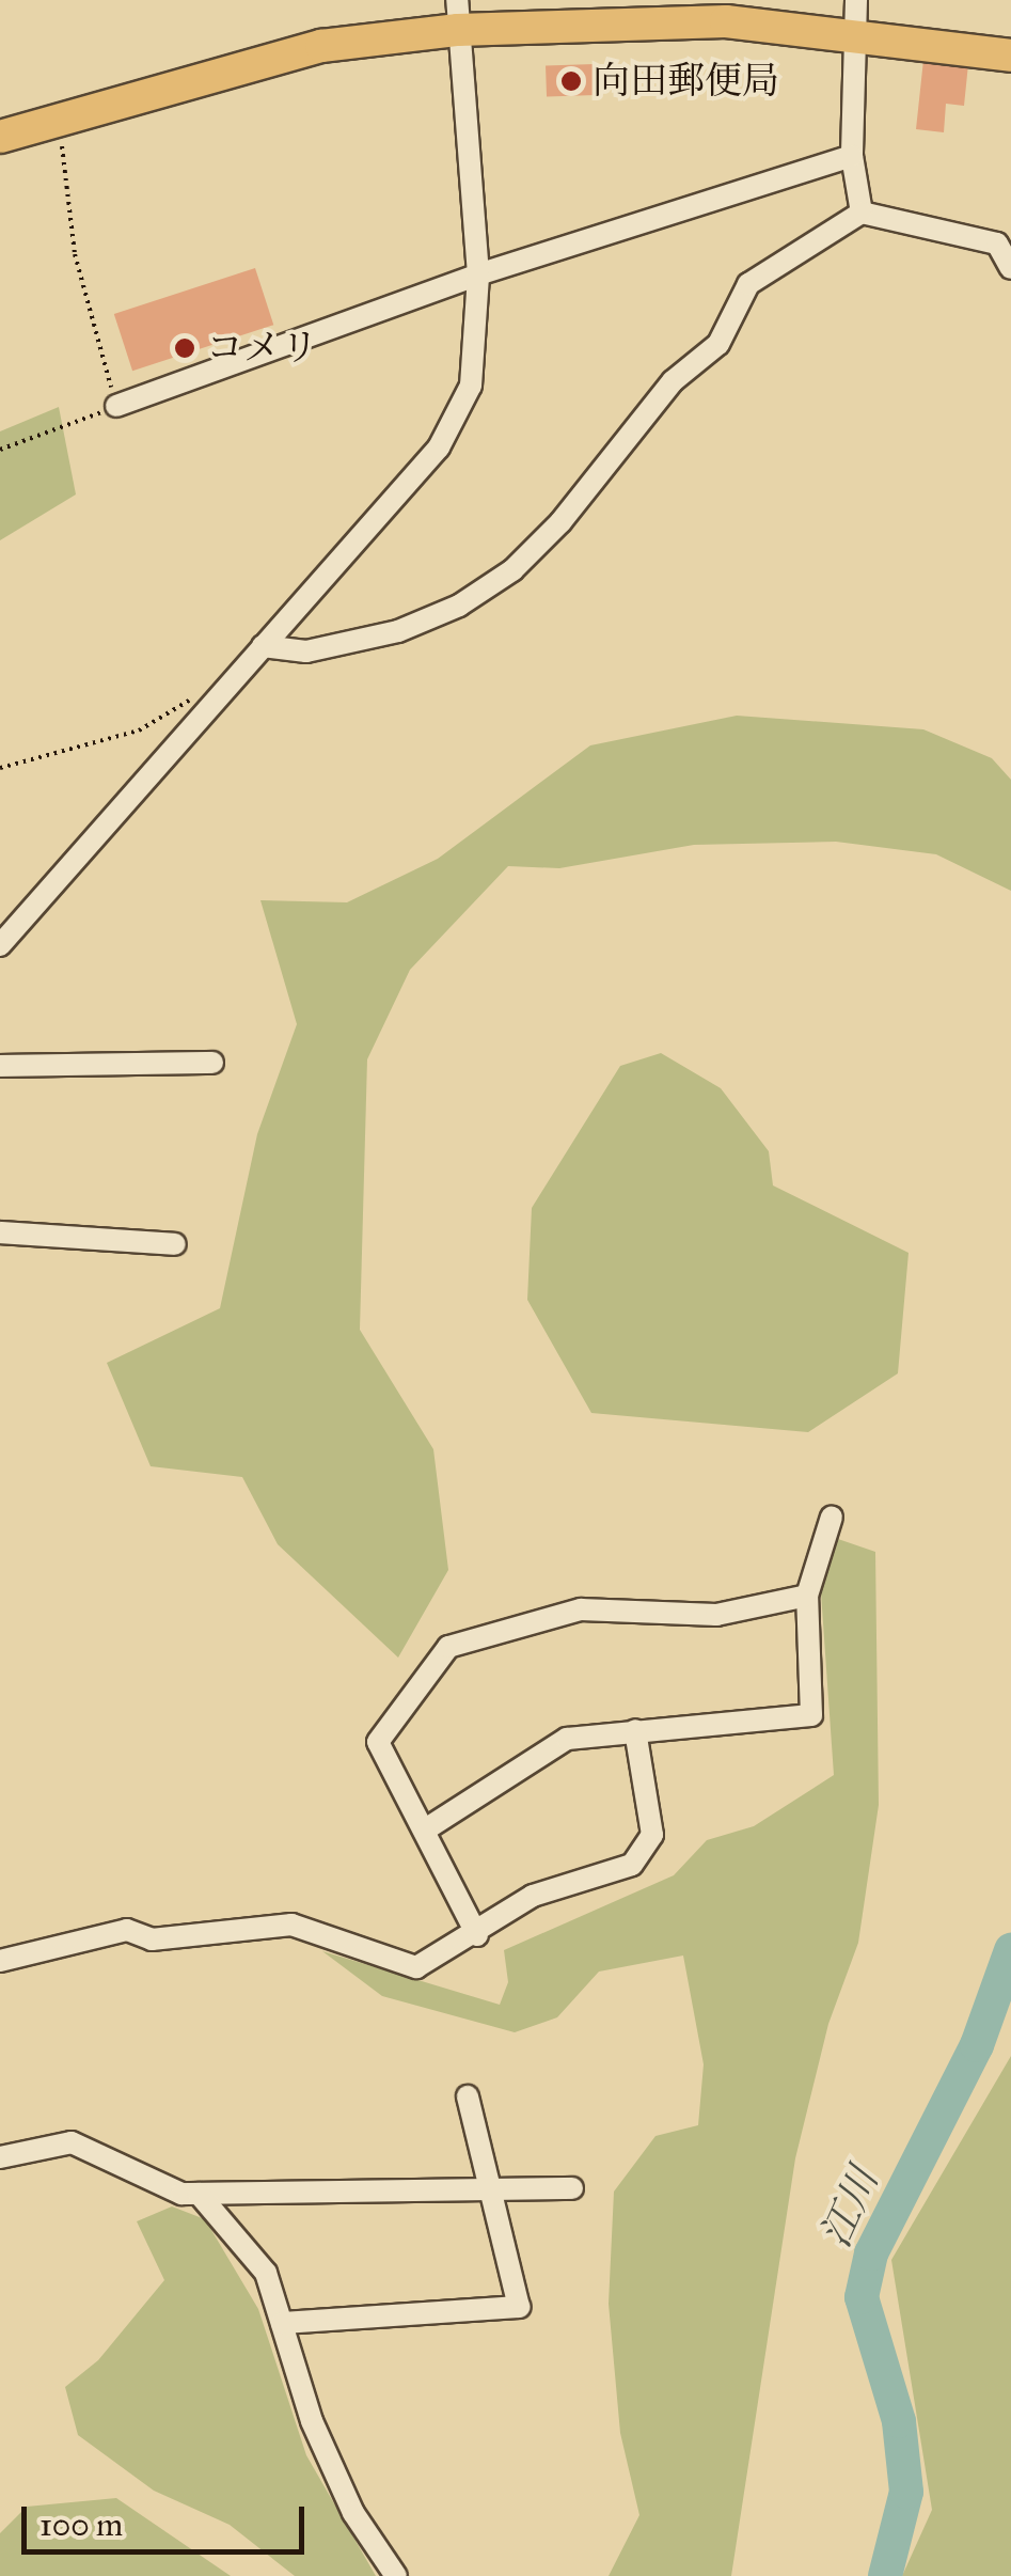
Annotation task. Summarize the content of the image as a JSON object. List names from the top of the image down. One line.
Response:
{"water":["江川"],"places":["向田郵便局","コメリ"],"scale_bar":"100 m"}
